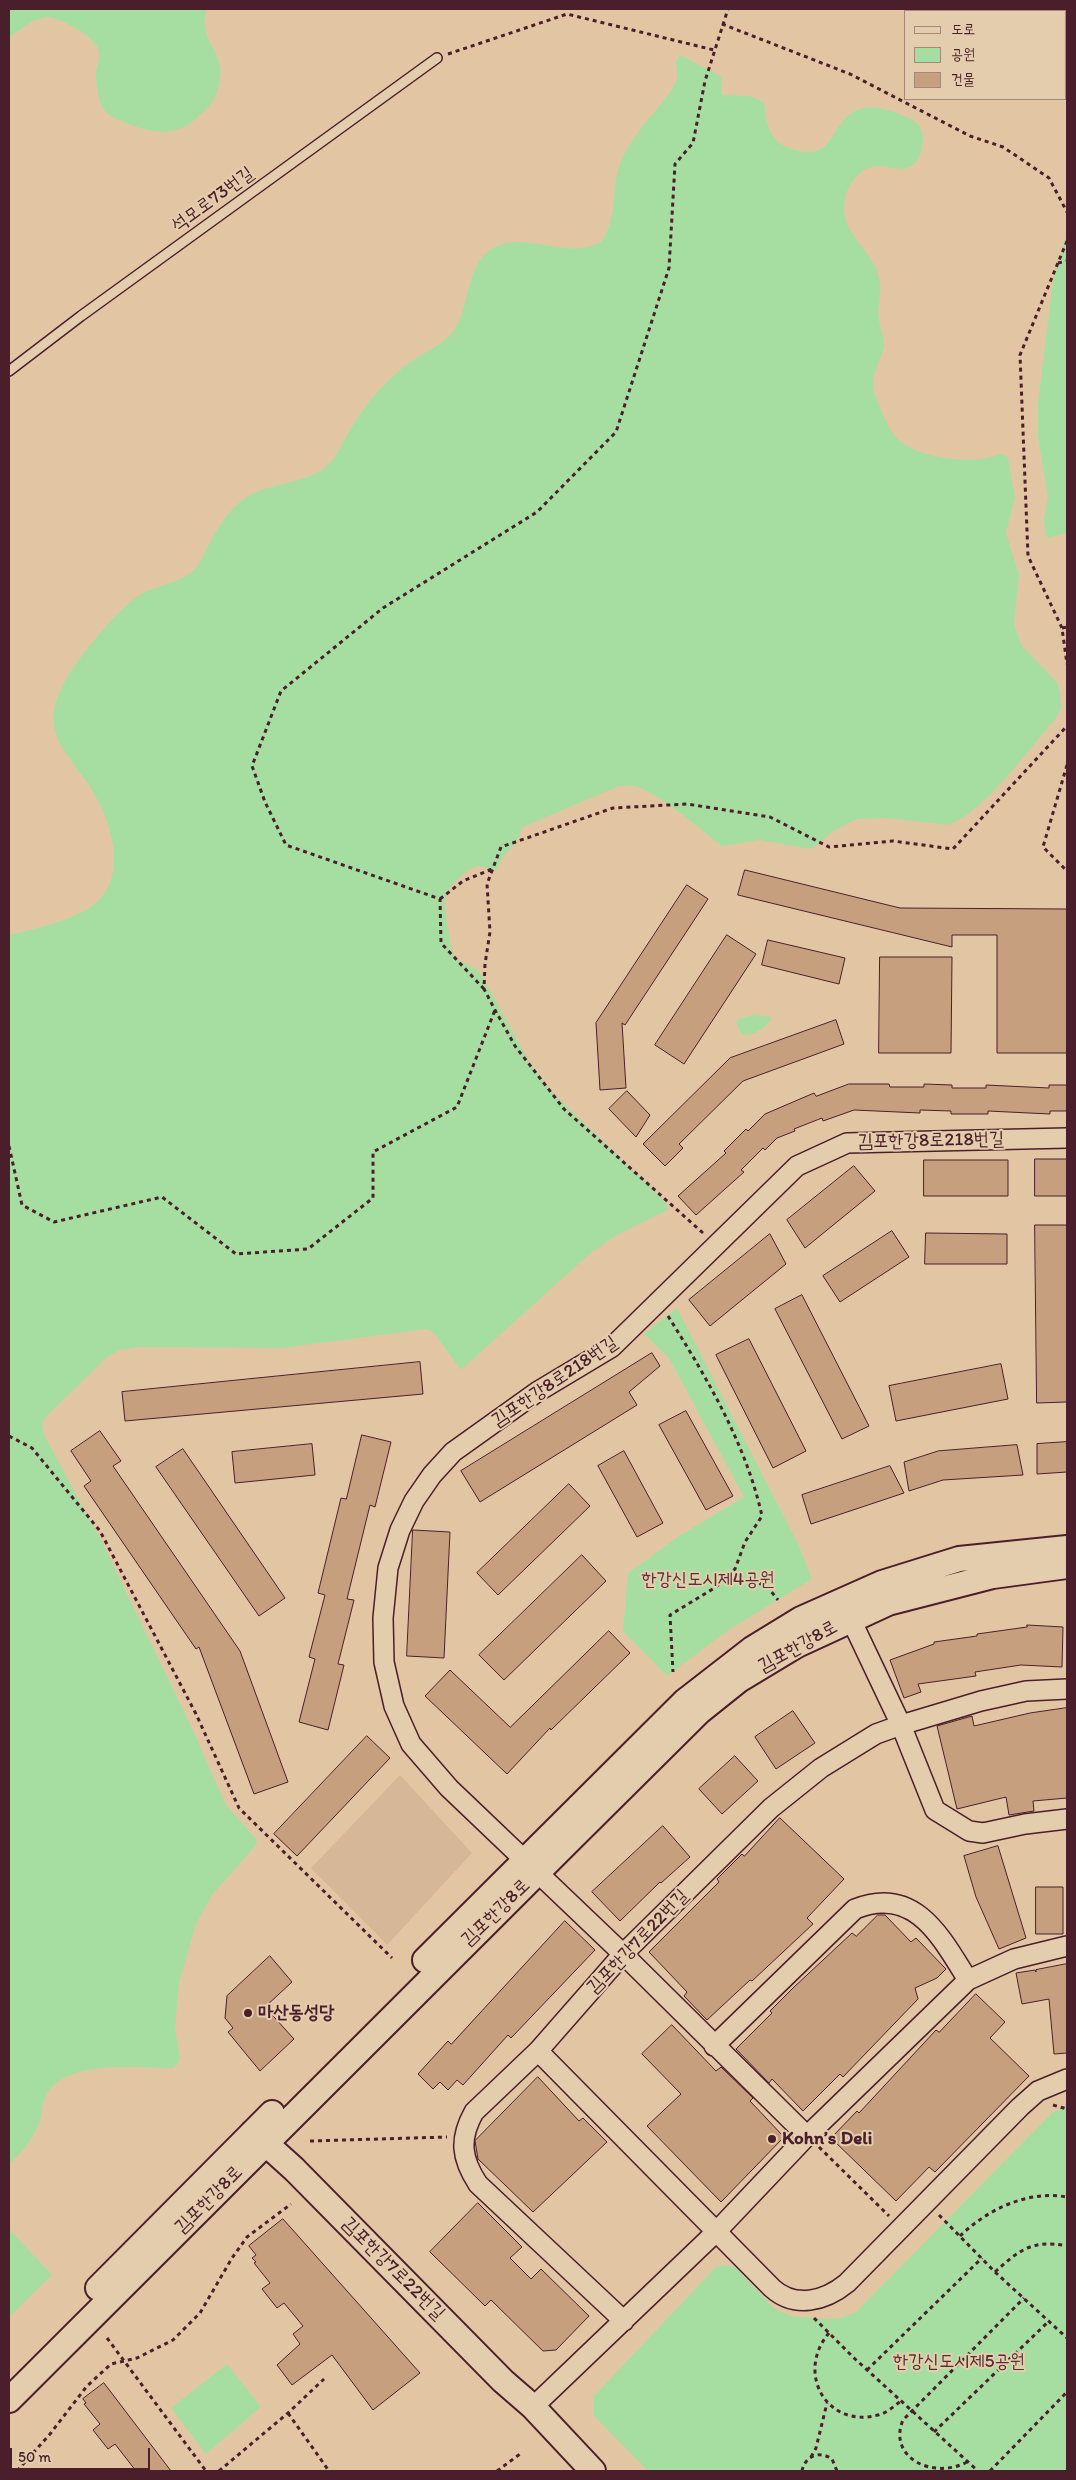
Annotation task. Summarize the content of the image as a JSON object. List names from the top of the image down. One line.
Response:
{"streets":{"street":["김포한강8로218번길","김포한강8로","김포한강7로22번길"],"lane":["석모로73번길"]},"crossings":[["김포한강8로218번길","김포한강8로"],["김포한강8로218번길","김포한강7로22번길"],["김포한강8로","김포한강7로22번길"]],"parks":["한강신도시제4공원","한강신도시제5공원"],"places":["마산동성당","Kohn’s Deli"],"legend":["도로","공원","건물"],"scale_bar":"50 m"}
